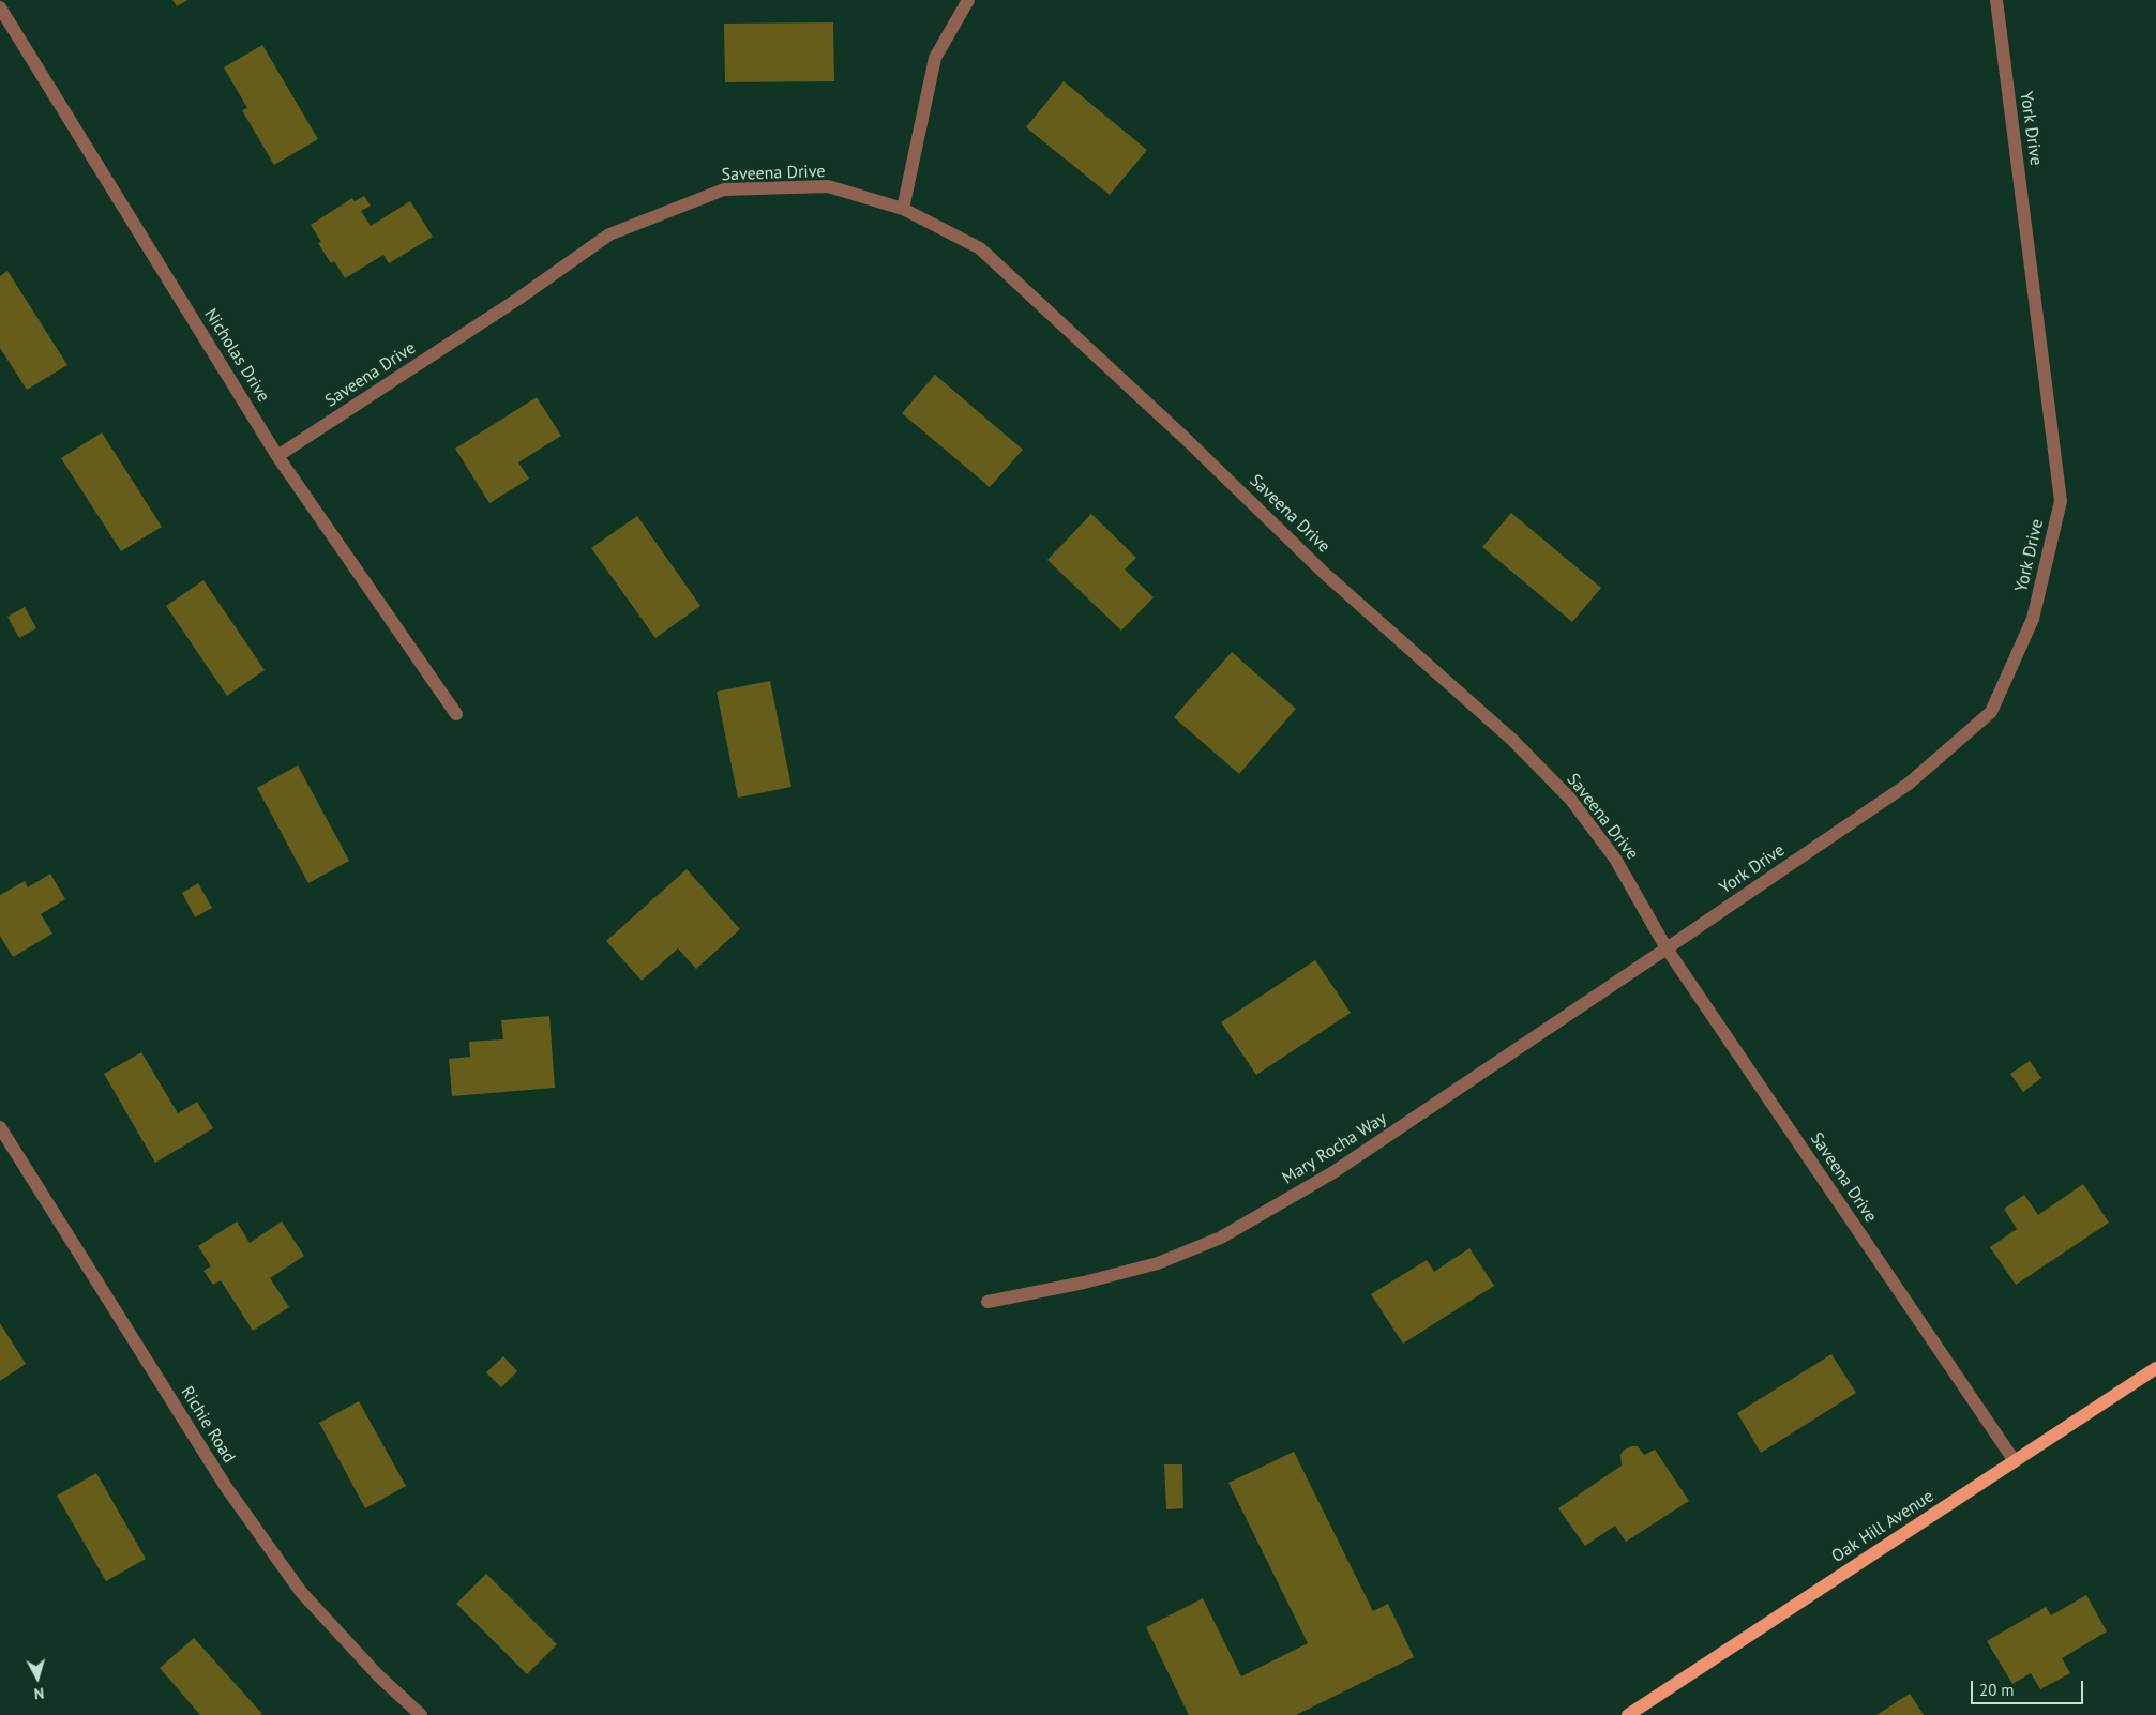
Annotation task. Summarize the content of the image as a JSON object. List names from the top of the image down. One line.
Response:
{"streets":{"main road":["Oak Hill Avenue"],"street":["York Drive","Saveena Drive","Nicholas Drive","Mary Rocha Way","Richie Road"]},"crossings":[["York Drive","Saveena Drive"],["York Drive","Mary Rocha Way"],["Saveena Drive","Nicholas Drive"],["Saveena Drive","Mary Rocha Way"],["Saveena Drive","Oak Hill Avenue"]],"scale_bar":"20 m","north":"bottom"}
